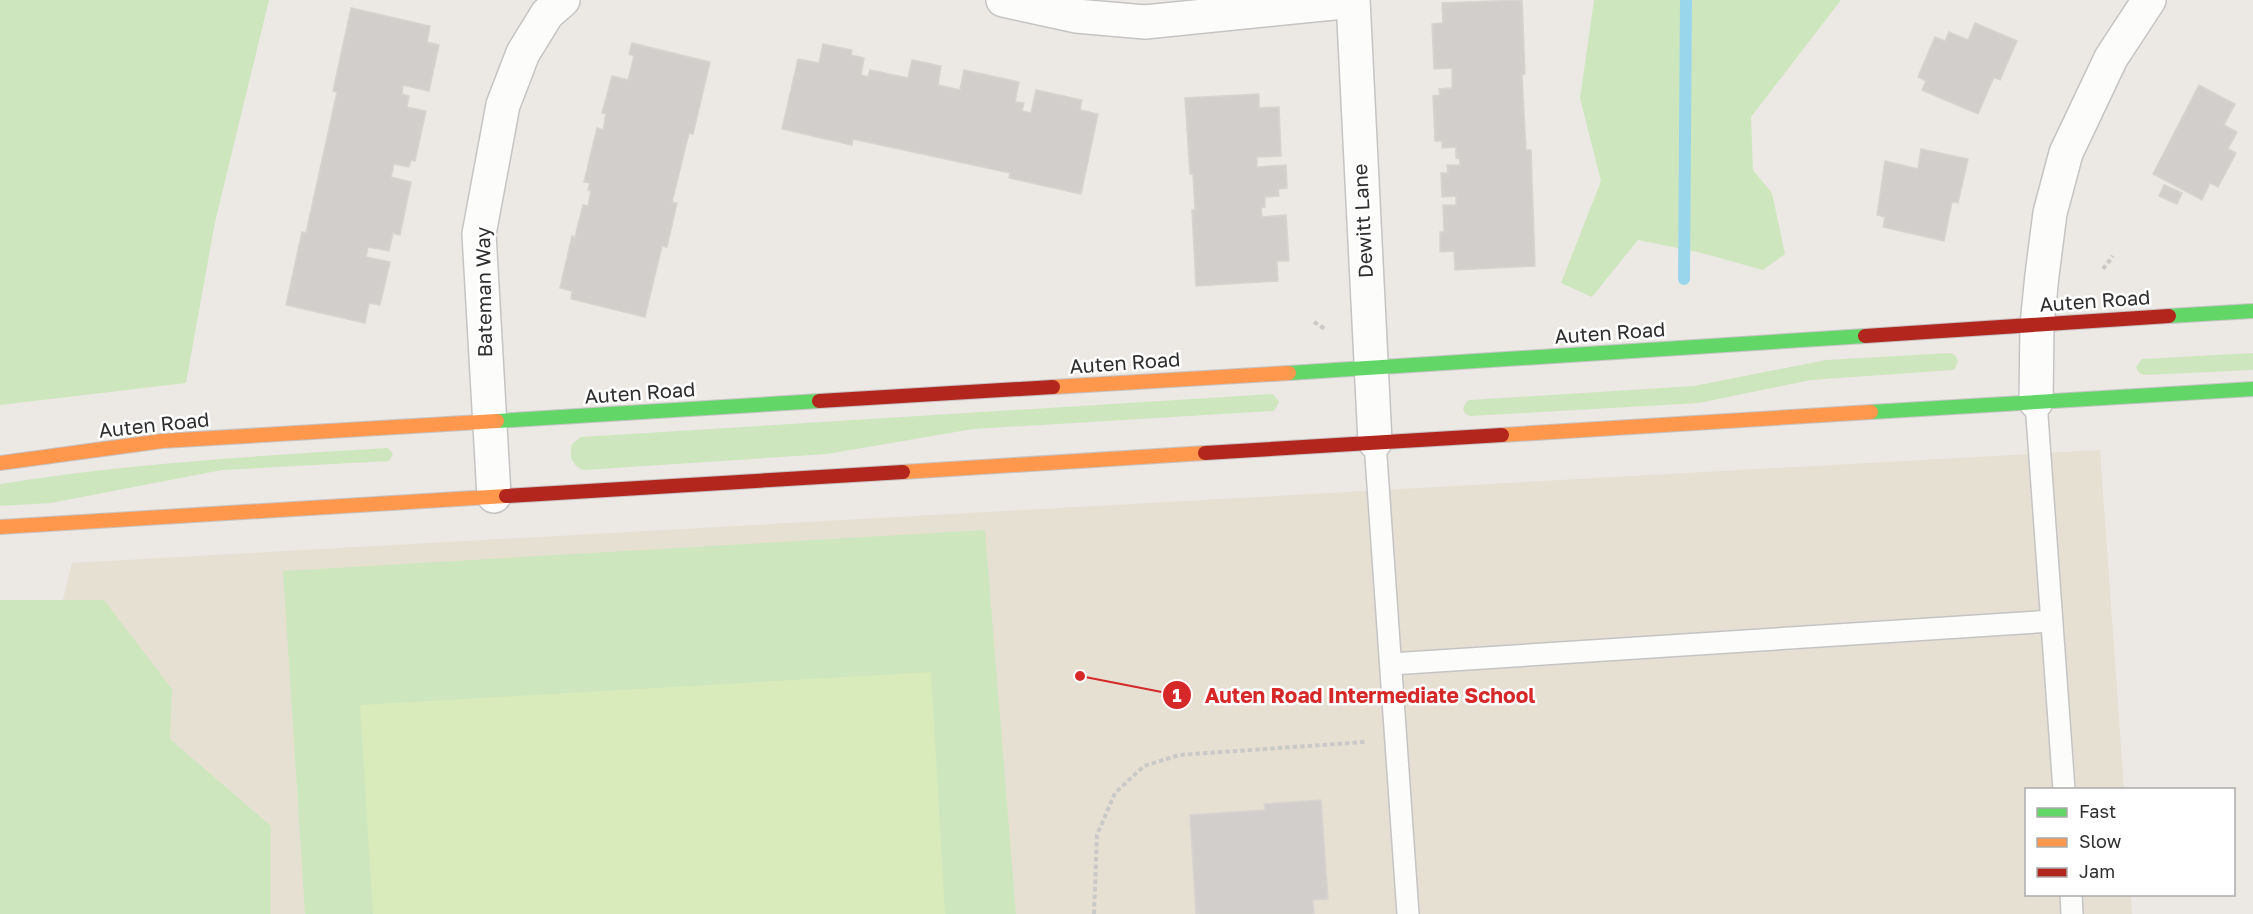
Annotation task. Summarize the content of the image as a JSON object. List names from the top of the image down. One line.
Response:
{"streets":{"street":["Dewitt Lane","Bateman Way","Auten Road"]},"crossings":[["Dewitt Lane","Auten Road"],["Bateman Way","Auten Road"]],"places":["Auten Road Intermediate School"],"legend":["Fast","Slow","Jam"]}
